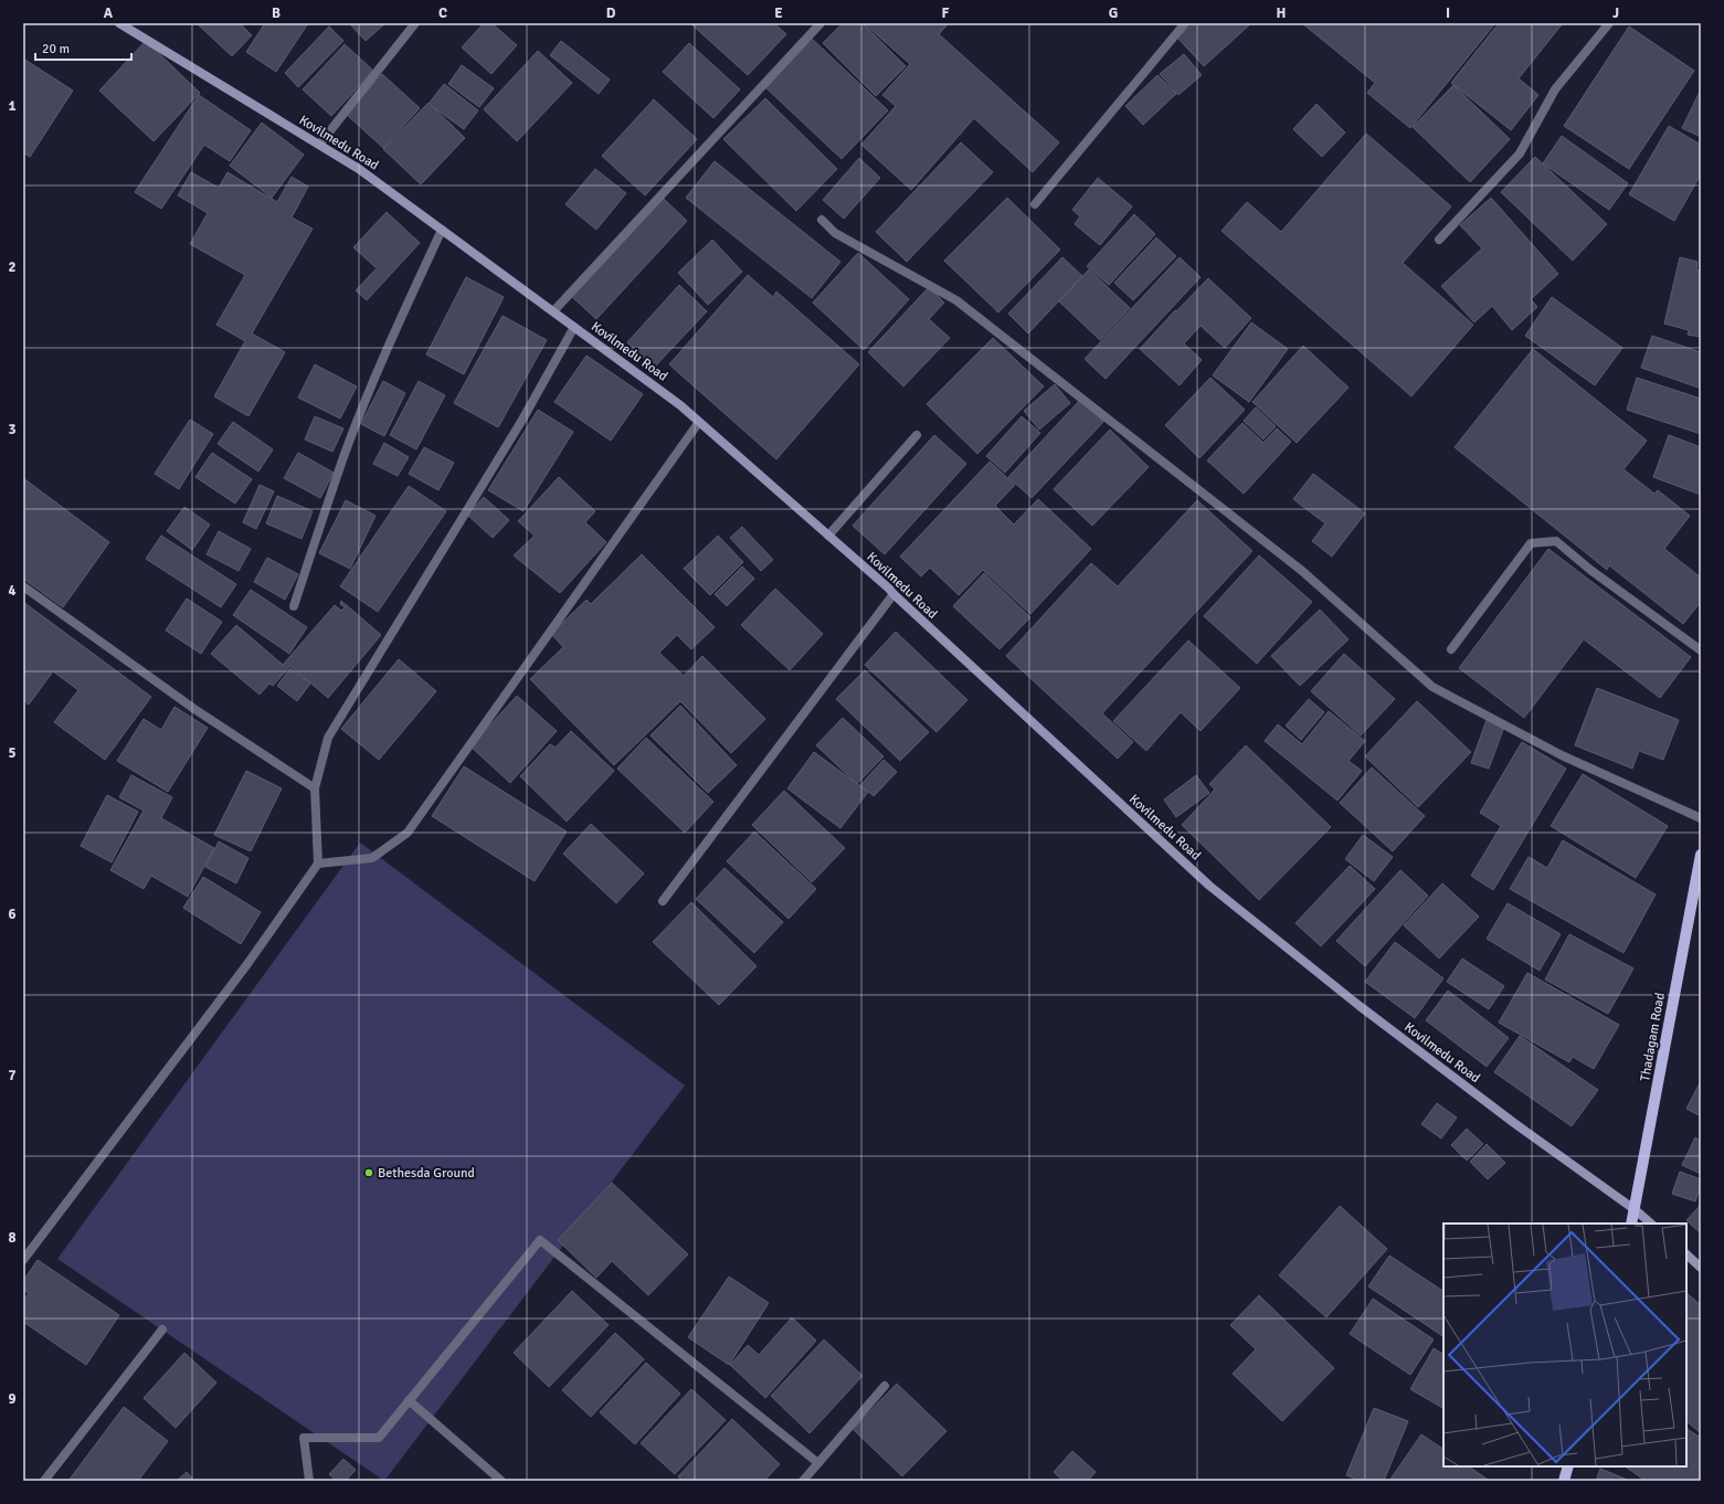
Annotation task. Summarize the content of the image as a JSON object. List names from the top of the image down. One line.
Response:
{"streets":{"main road":["Thadagam Road"],"street":["Kovilmedu Road"]},"crossings":[["Kovilmedu Road","Thadagam Road"]],"places":["Bethesda Ground"],"scale_bar":"20 m","grid":{"columns":["A","B","C","D","E","F","G","H","I","J"],"rows":["1","2","3","4","5","6","7","8","9"]}}
